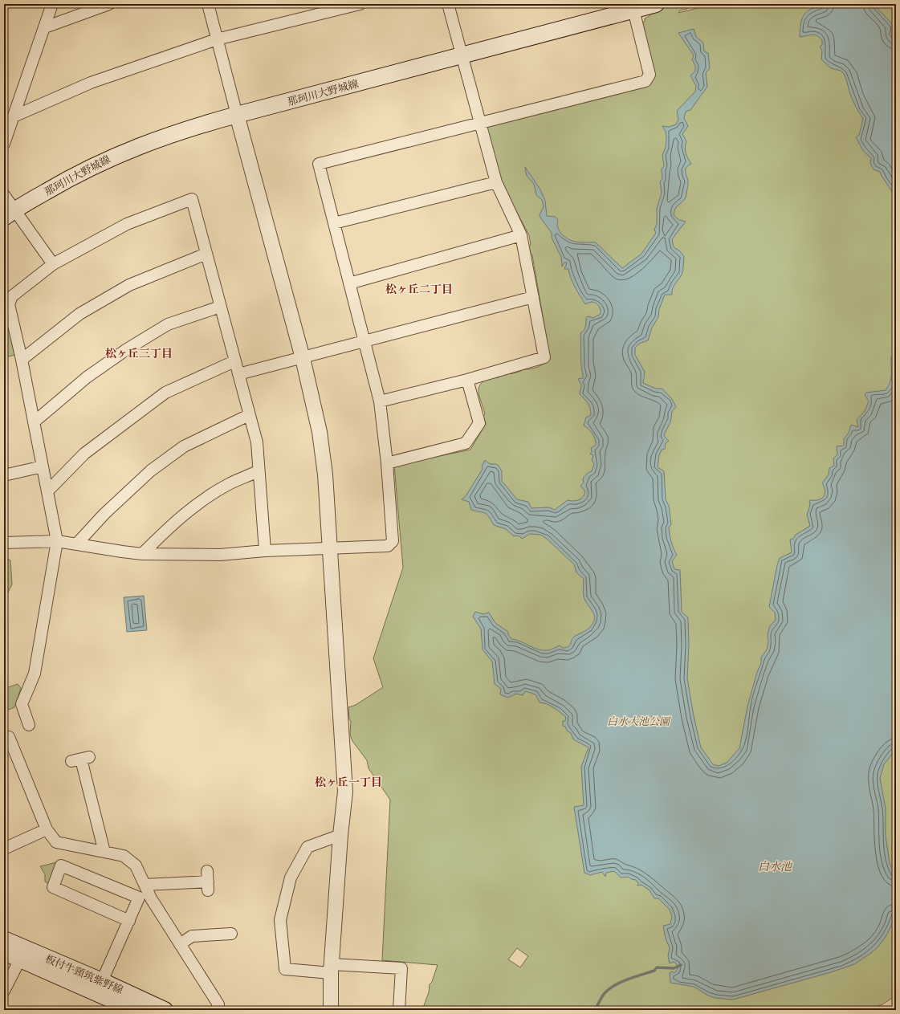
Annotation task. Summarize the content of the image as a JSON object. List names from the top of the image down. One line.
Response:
{"streets":{"main road":["那珂川大野城線","板付牛頸筑紫野線"]},"districts":["松ヶ丘二丁目","松ヶ丘三丁目","松ヶ丘一丁目"],"water":["白水池"],"parks":["白水大池公園"]}
